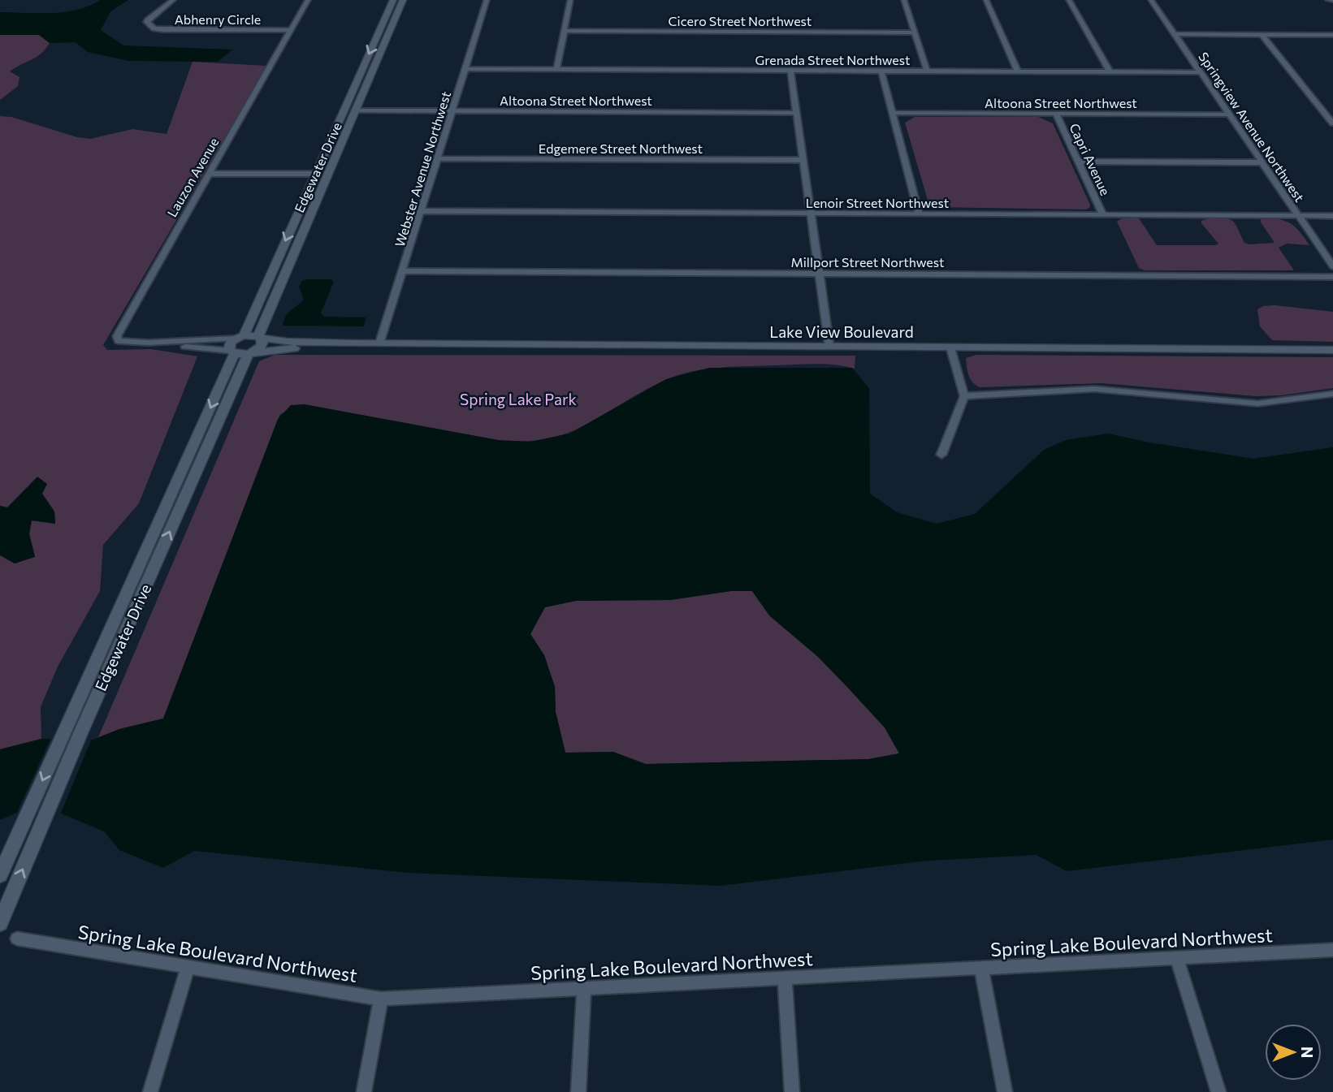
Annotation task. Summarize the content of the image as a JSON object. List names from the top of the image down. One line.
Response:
{"streets":{"street":["Abhenry Circle","Cicero Street Northwest","Grenada Street Northwest","Altoona Street Northwest","Springview Avenue Northwest","Edgemere Street Northwest","Capri Avenue","Edgewater Drive","Webster Avenue Northwest","Lauzon Avenue","Lenoir Street Northwest","Millport Street Northwest","Lake View Boulevard","Spring Lake Boulevard Northwest"]},"crossings":[["Abhenry Circle","Lauzon Avenue"],["Grenada Street Northwest","Springview Avenue Northwest"],["Grenada Street Northwest","Webster Avenue Northwest"],["Altoona Street Northwest","Springview Avenue Northwest"],["Altoona Street Northwest","Capri Avenue"],["Altoona Street Northwest","Edgewater Drive"],["Altoona Street Northwest","Webster Avenue Northwest"],["Springview Avenue Northwest","Lenoir Street Northwest"],["Edgemere Street Northwest","Webster Avenue Northwest"],["Capri Avenue","Lenoir Street Northwest"],["Edgewater Drive","Lauzon Avenue"],["Edgewater Drive","Lake View Boulevard"],["Webster Avenue Northwest","Lenoir Street Northwest"],["Webster Avenue Northwest","Millport Street Northwest"],["Webster Avenue Northwest","Lake View Boulevard"],["Lauzon Avenue","Lake View Boulevard"]],"parks":["Spring Lake Park"],"north":"right"}
